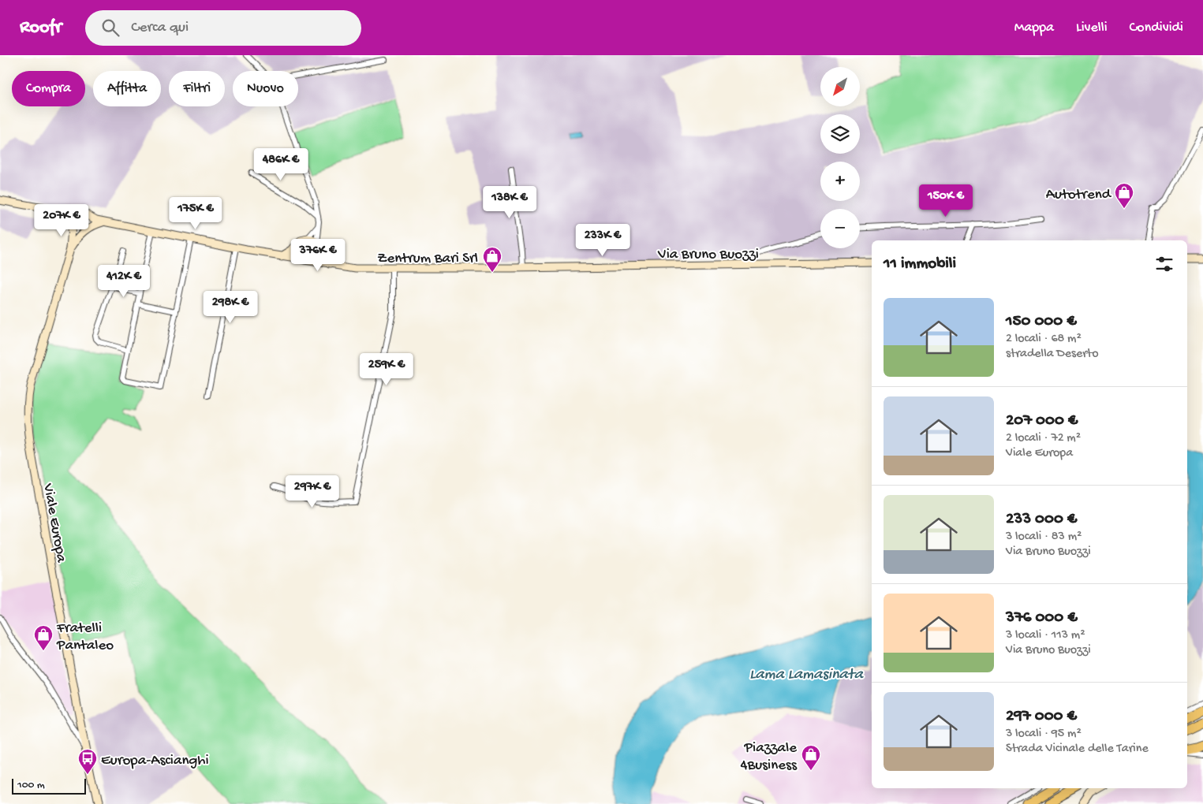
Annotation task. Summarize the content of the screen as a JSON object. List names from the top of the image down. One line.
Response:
{"streets":{"main road":["Via Bruno Buozzi","Viale Europa"]},"water":["Lama Lamasinata"],"places":{"shop":["Autotrend","Zentrum Bari Srl","Fratelli Pantaleo","Piazzale 4Business"],"bus stop":["Europa-Ascianghi"]},"scale_bar":"100 m","north":"bottom left","page":{"header":"Roofr","search":"Cerca qui","nav":["Mappa","Livelli","Condividi"],"map_buttons":["+","−"],"chip":["Compra","Affitta","Filtri","Nuovo"],"price":["486K €","150K €","138K €","175K €","207K €","233K €","376K €","412K €","298K €","259K €","297K €"],"heading":"11 immobili","list":[{"name":"150 000 €","note":"2 locali · 68 m² · stradella Deserto"},{"name":"207 000 €","note":"2 locali · 72 m² · Viale Europa"},{"name":"233 000 €","note":"3 locali · 83 m² · Via Bruno Buozzi"},{"name":"376 000 €","note":"3 locali · 113 m² · Via Bruno Buozzi"},{"name":"297 000 €","note":"3 locali · 95 m² · Strada Vicinale delle Tarine"}],"scale":"100 m"}}
